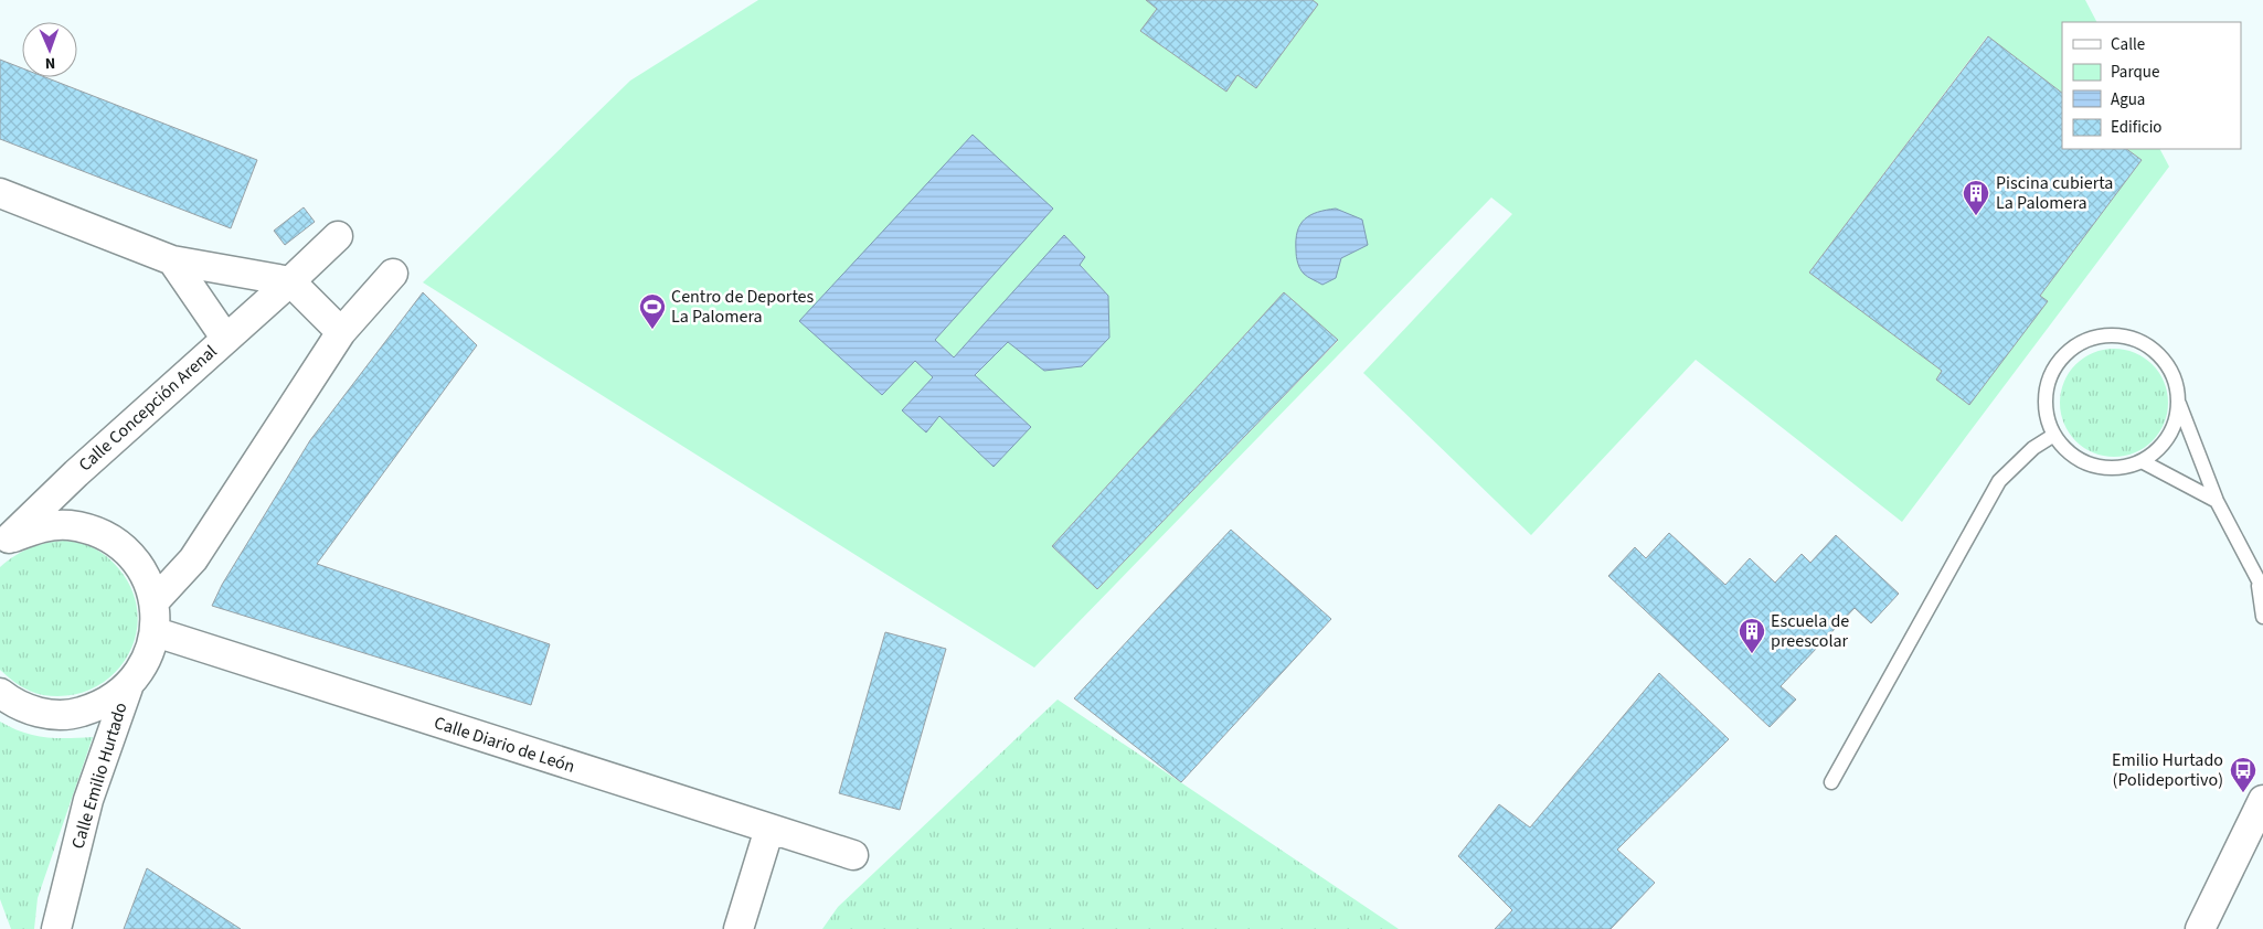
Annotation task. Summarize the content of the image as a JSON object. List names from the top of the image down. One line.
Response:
{"streets":{"street":["Calle Concepción Arenal","Calle Diario de León","Calle Emilio Hurtado"]},"places":{"building":["Piscina cubierta La Palomera","Escuela de preescolar"],"sports":["Centro de Deportes La Palomera"],"bus stop":["Emilio Hurtado (Polideportivo)"]},"legend":["Calle","Parque","Agua","Edificio"],"north":"bottom"}
